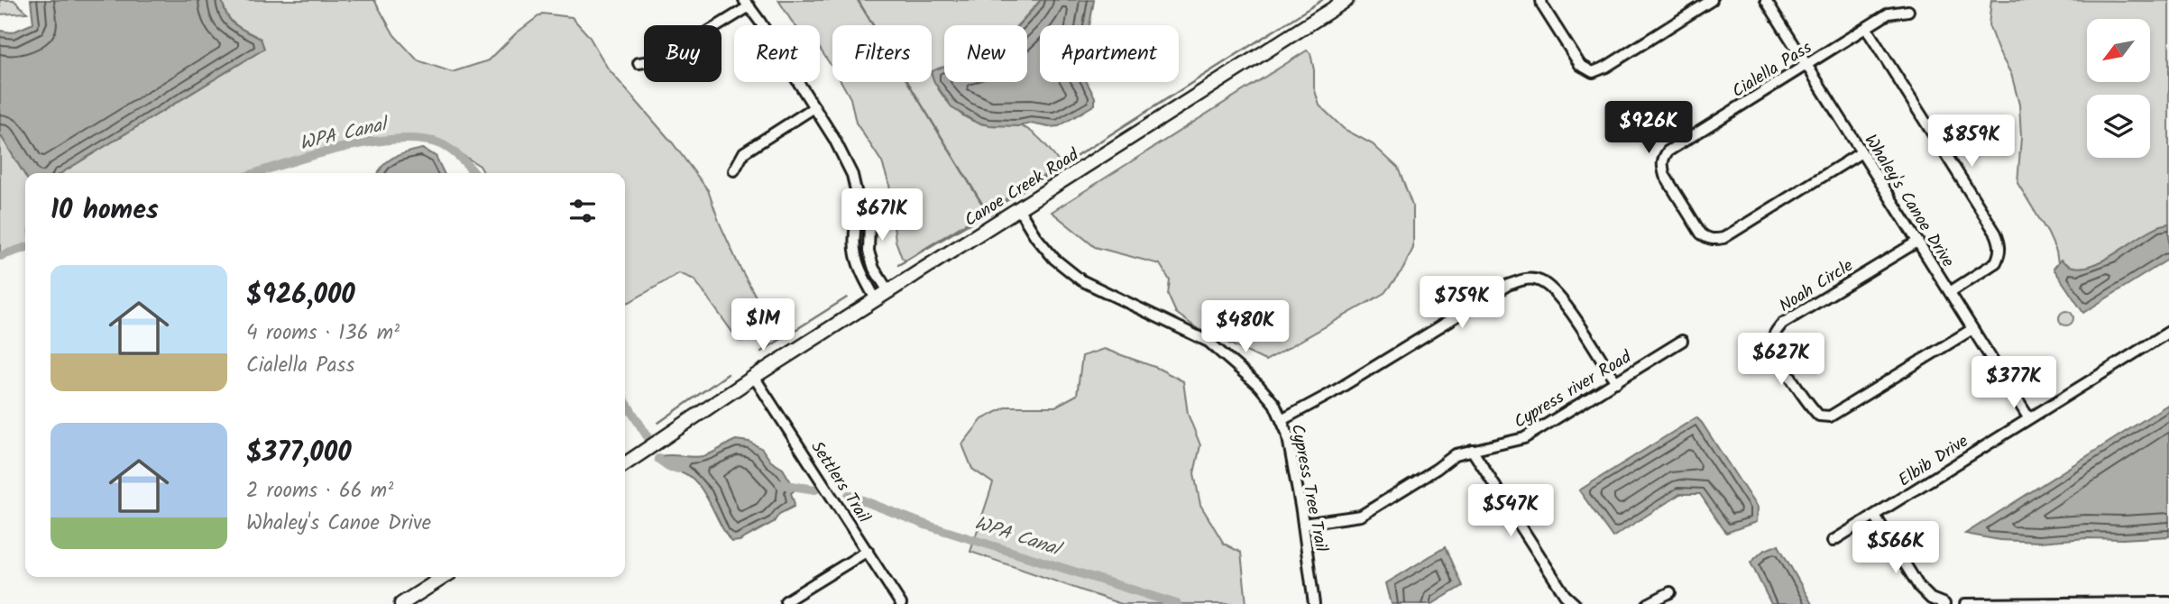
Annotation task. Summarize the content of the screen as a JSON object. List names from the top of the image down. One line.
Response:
{"streets":{"main road":["Canoe Creek Road"],"street":["Cialella Pass","Whaley's Canoe Drive","Noah Circle","Cypress river Road","Elbib Drive","Settlers Trail","Cypress Tree Trail"]},"crossings":[["Cialella Pass","Whaley's Canoe Drive"],["Canoe Creek Road","Settlers Trail"],["Canoe Creek Road","Cypress Tree Trail"],["Whaley's Canoe Drive","Noah Circle"],["Whaley's Canoe Drive","Elbib Drive"],["Cypress river Road","Cypress Tree Trail"]],"water":["WPA Canal"],"north":"bottom left","page":{"chip":["Buy","Rent","Filters","New","Apartment"],"price":["$926K","$859K","$671K","$759K","$1M","$480K","$627K","$377K","$547K","$566K"],"heading":"10 homes","list":[{"name":"$926,000","note":"4 rooms · 136 m² · Cialella Pass"},{"name":"$377,000","note":"2 rooms · 66 m² · Whaley's Canoe Drive"}]}}
